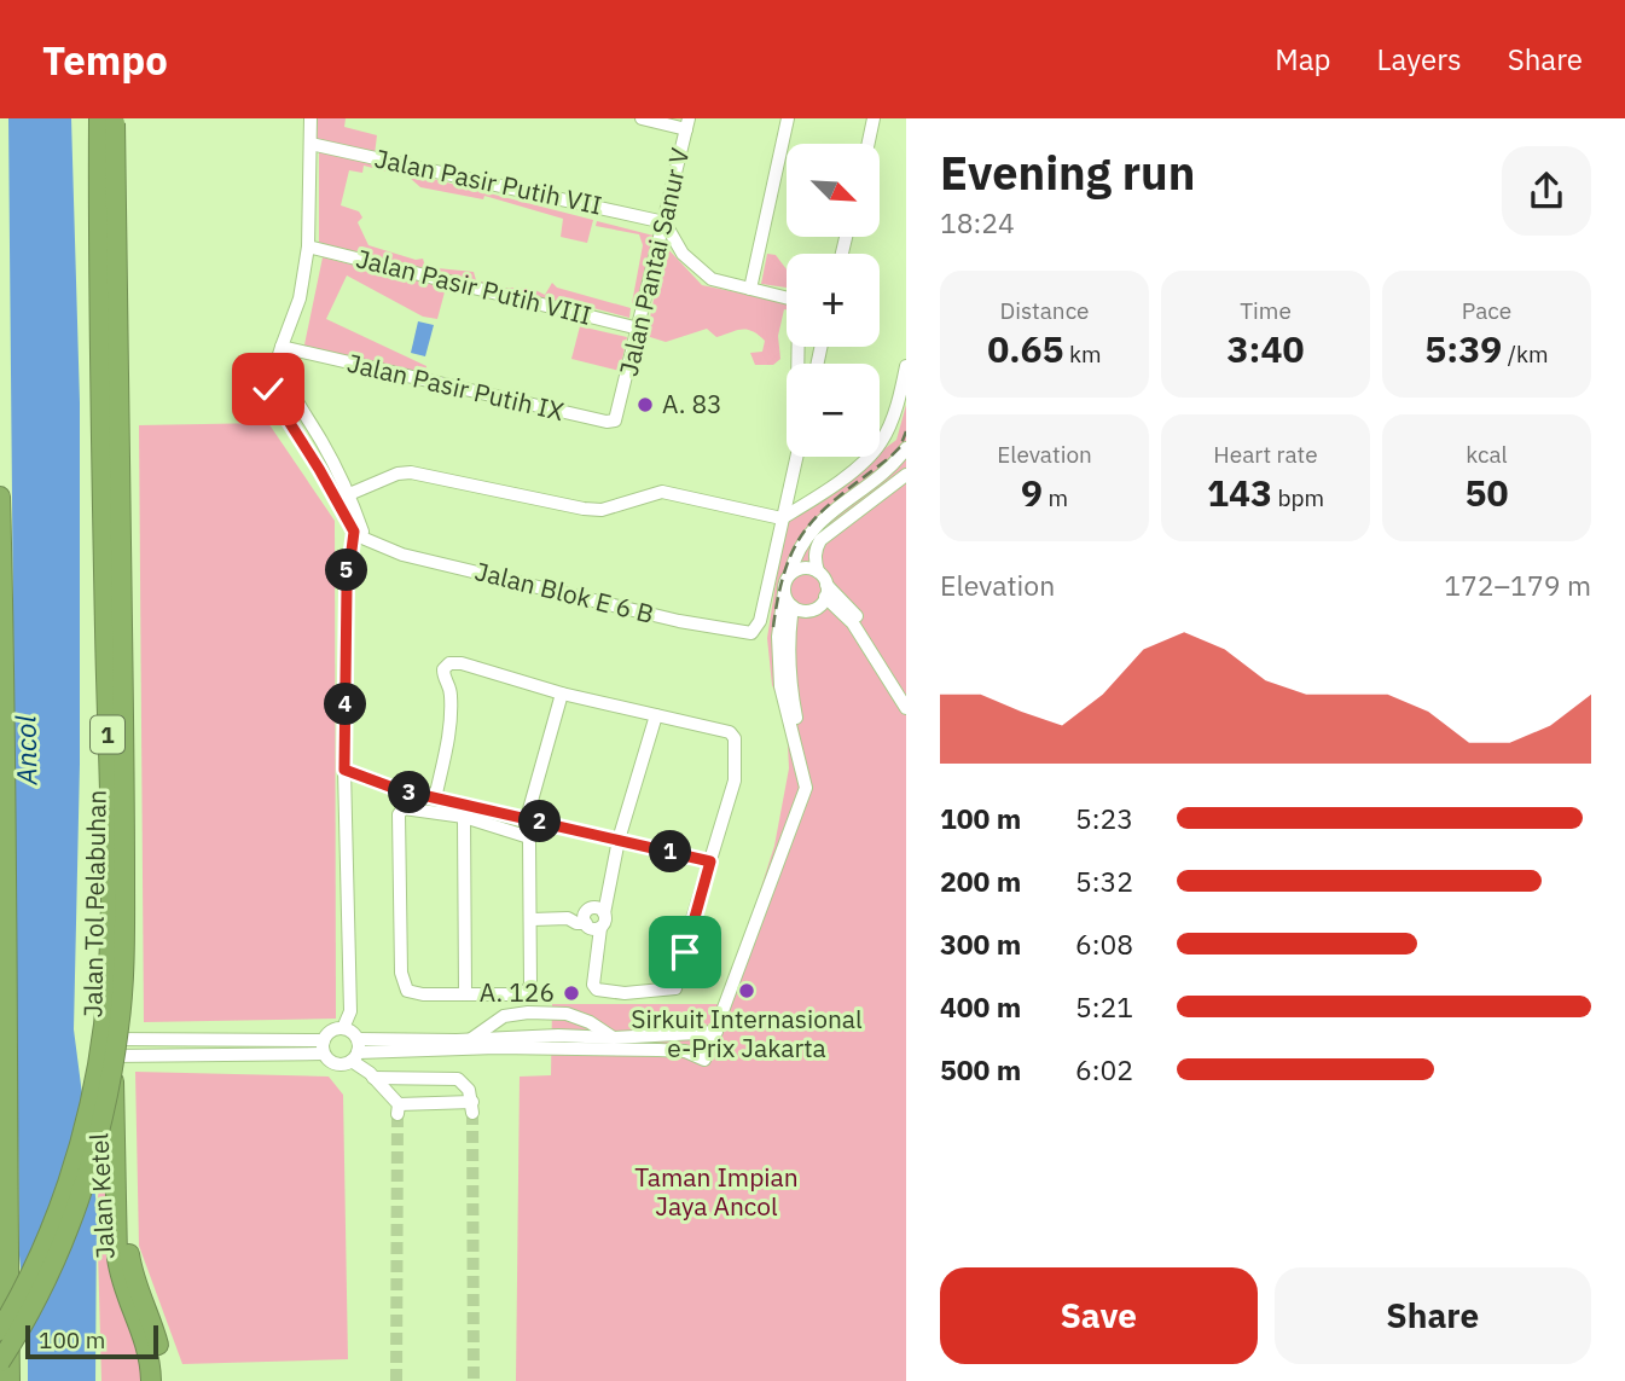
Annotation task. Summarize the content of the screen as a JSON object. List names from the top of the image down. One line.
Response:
{"streets":{"highway":["1","Jalan Tol Pelabuhan","Jalan Ketel"],"street":["Jalan Pasir Putih VII","Jalan Pantai Sanur V","Jalan Pasir Putih VIII","Jalan Pasir Putih IX","Jalan Blok E 6 B"]},"crossings":[["Jalan Pasir Putih VII","Jalan Pantai Sanur V"],["Jalan Pantai Sanur V","Jalan Pasir Putih VIII"],["Jalan Pantai Sanur V","Jalan Pasir Putih IX"]],"water":["Ancol"],"parks":["Taman Impian Jaya Ancol"],"places":["A. 83","Sirkuit Internasional e-Prix Jakarta","A. 126"],"scale_bar":"100 m","north":"bottom right","page":{"header":"Tempo","nav":["Map","Layers","Share"],"heading":["Evening run","18:24"],"map_buttons":["+","−"],"stats":[["Distance","0.65 km"],["Time","3:40"],["Pace","5:39 /km"],["Elevation","9 m"],["Heart rate","143 bpm"],["kcal","50"]],"pins":["5","4","3","2","1"],"chart":["Elevation","172–179 m"],"list":[{"name":"100 m","note":"5:23"},{"name":"200 m","note":"5:32"},{"name":"300 m","note":"6:08"},{"name":"400 m","note":"5:21"},{"name":"500 m","note":"6:02"}],"buttons":["Save","Share"],"scale":"100 m"}}
